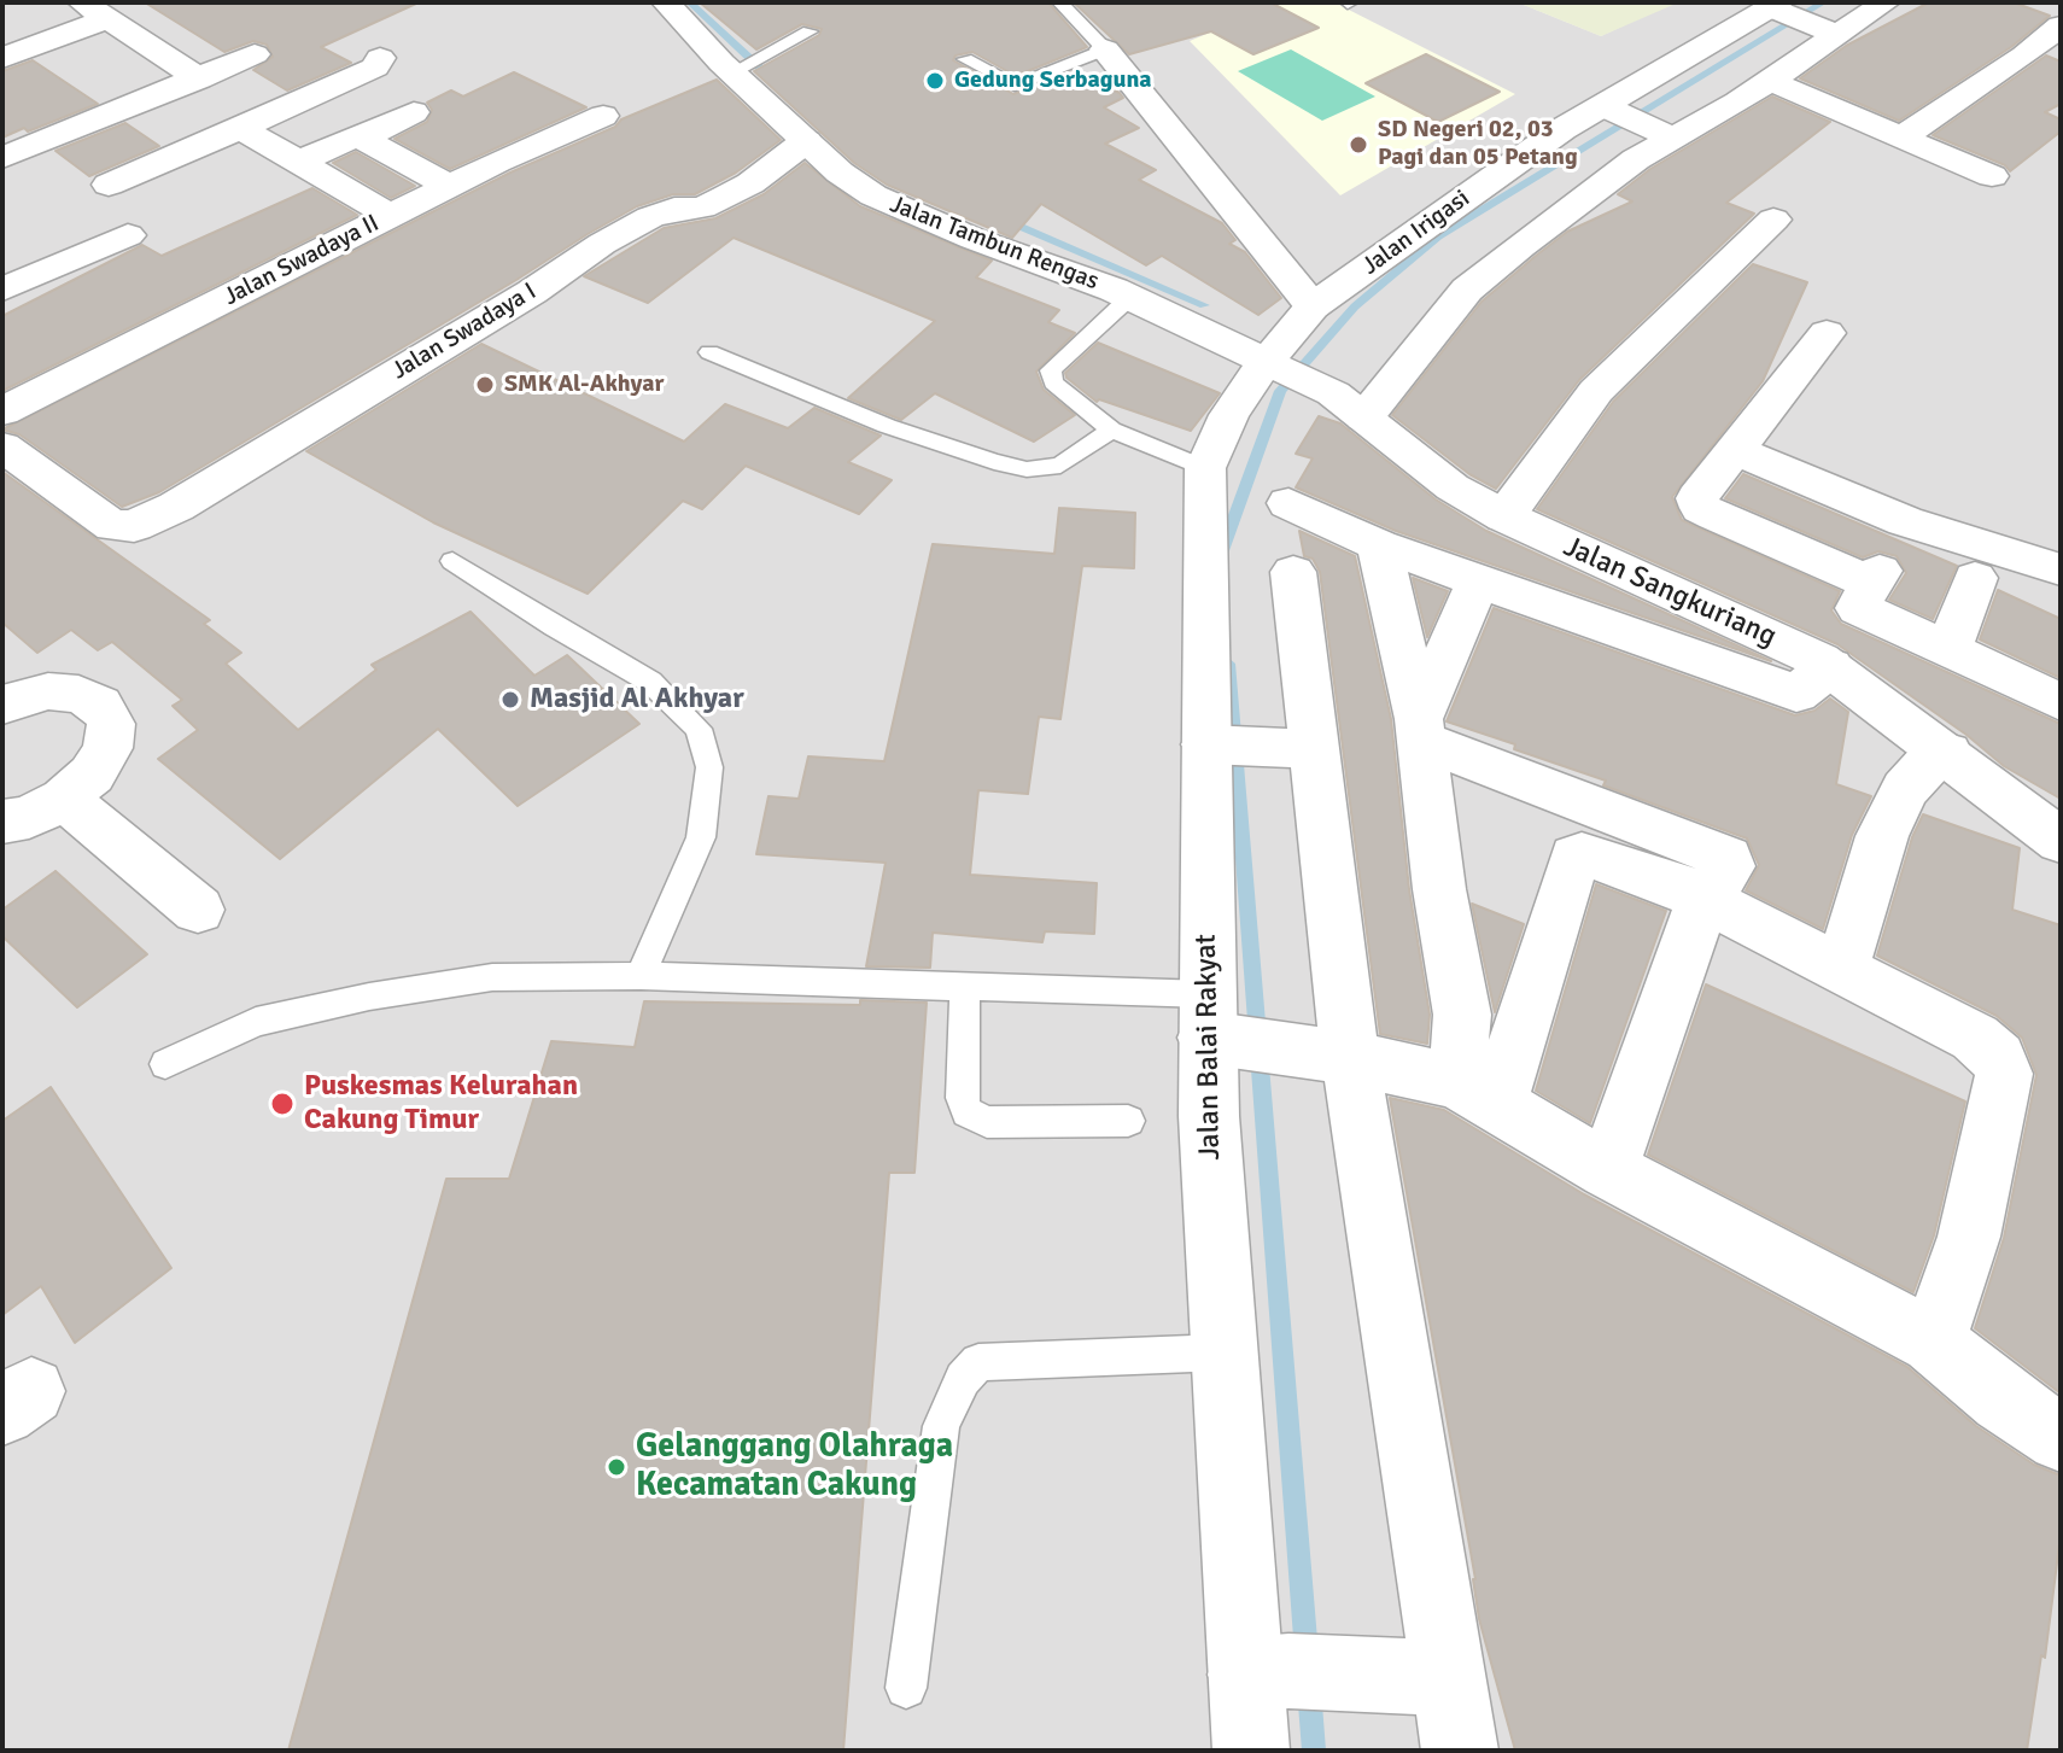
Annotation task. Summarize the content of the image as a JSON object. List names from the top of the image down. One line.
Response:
{"streets":{"street":["Jalan Irigasi","Jalan Tambun Rengas","Jalan Swadaya II","Jalan Swadaya I","Jalan Sangkuriang","Jalan Balai Rakyat"]},"crossings":[["Jalan Irigasi","Jalan Tambun Rengas"],["Jalan Irigasi","Jalan Sangkuriang"],["Jalan Irigasi","Jalan Balai Rakyat"],["Jalan Tambun Rengas","Jalan Swadaya I"],["Jalan Tambun Rengas","Jalan Sangkuriang"],["Jalan Tambun Rengas","Jalan Balai Rakyat"],["Jalan Sangkuriang","Jalan Balai Rakyat"]],"places":["Gedung Serbaguna","SD Negeri 02, 03 Pagi dan 05 Petang","SMK Al-Akhyar","Masjid Al Akhyar","Puskesmas Kelurahan Cakung Timur","Gelanggang Olahraga Kecamatan Cakung"]}
